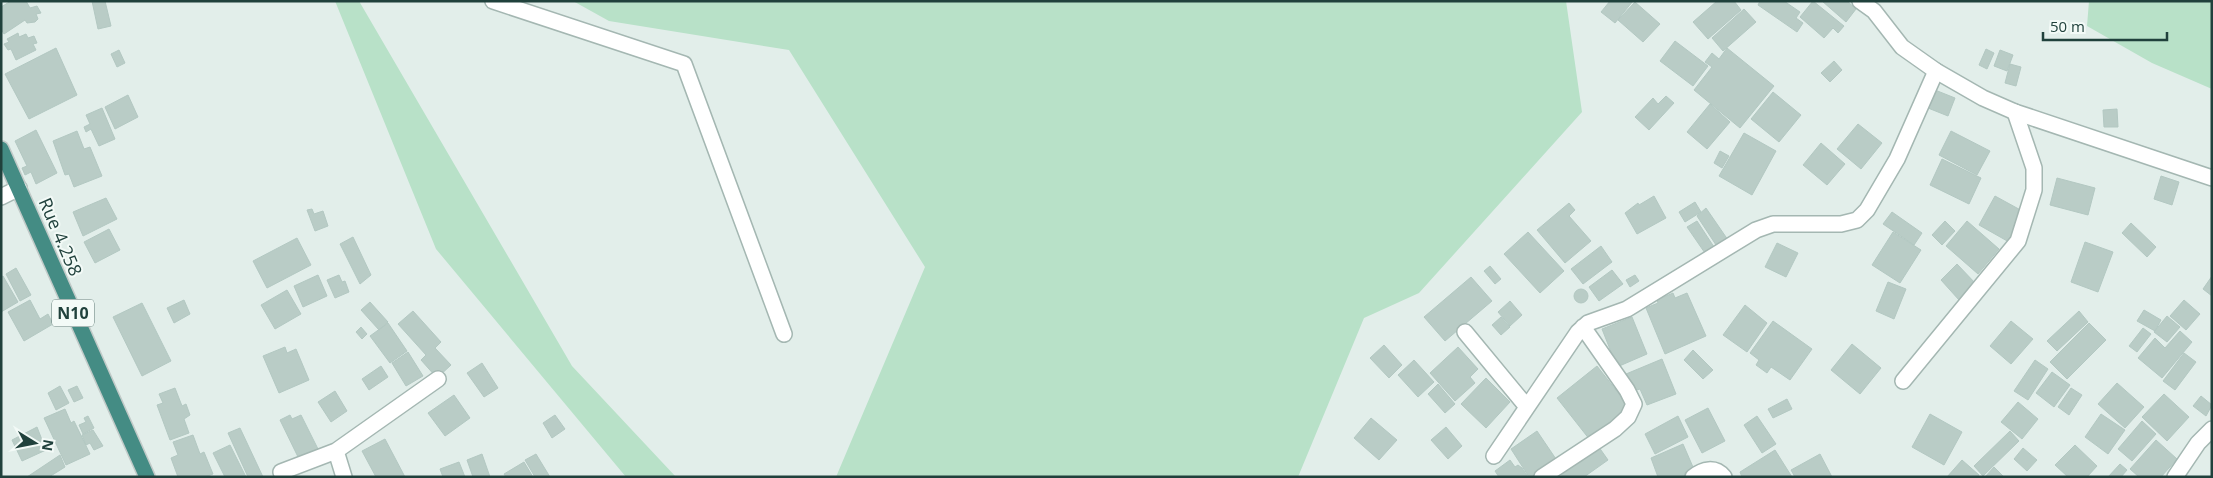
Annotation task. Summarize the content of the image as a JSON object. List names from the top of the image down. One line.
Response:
{"streets":{"highway":["Rue 4.258","N10"]},"scale_bar":"50 m","north":"right"}
